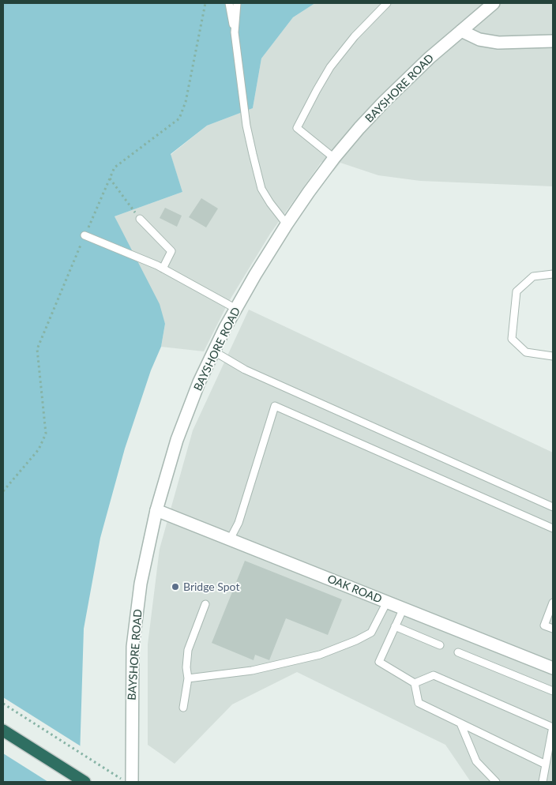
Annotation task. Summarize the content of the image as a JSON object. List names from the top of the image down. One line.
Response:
{"streets":{"street":["BAYSHORE ROAD","OAK ROAD"]},"crossings":[["BAYSHORE ROAD","OAK ROAD"]],"places":["Bridge Spot"]}
